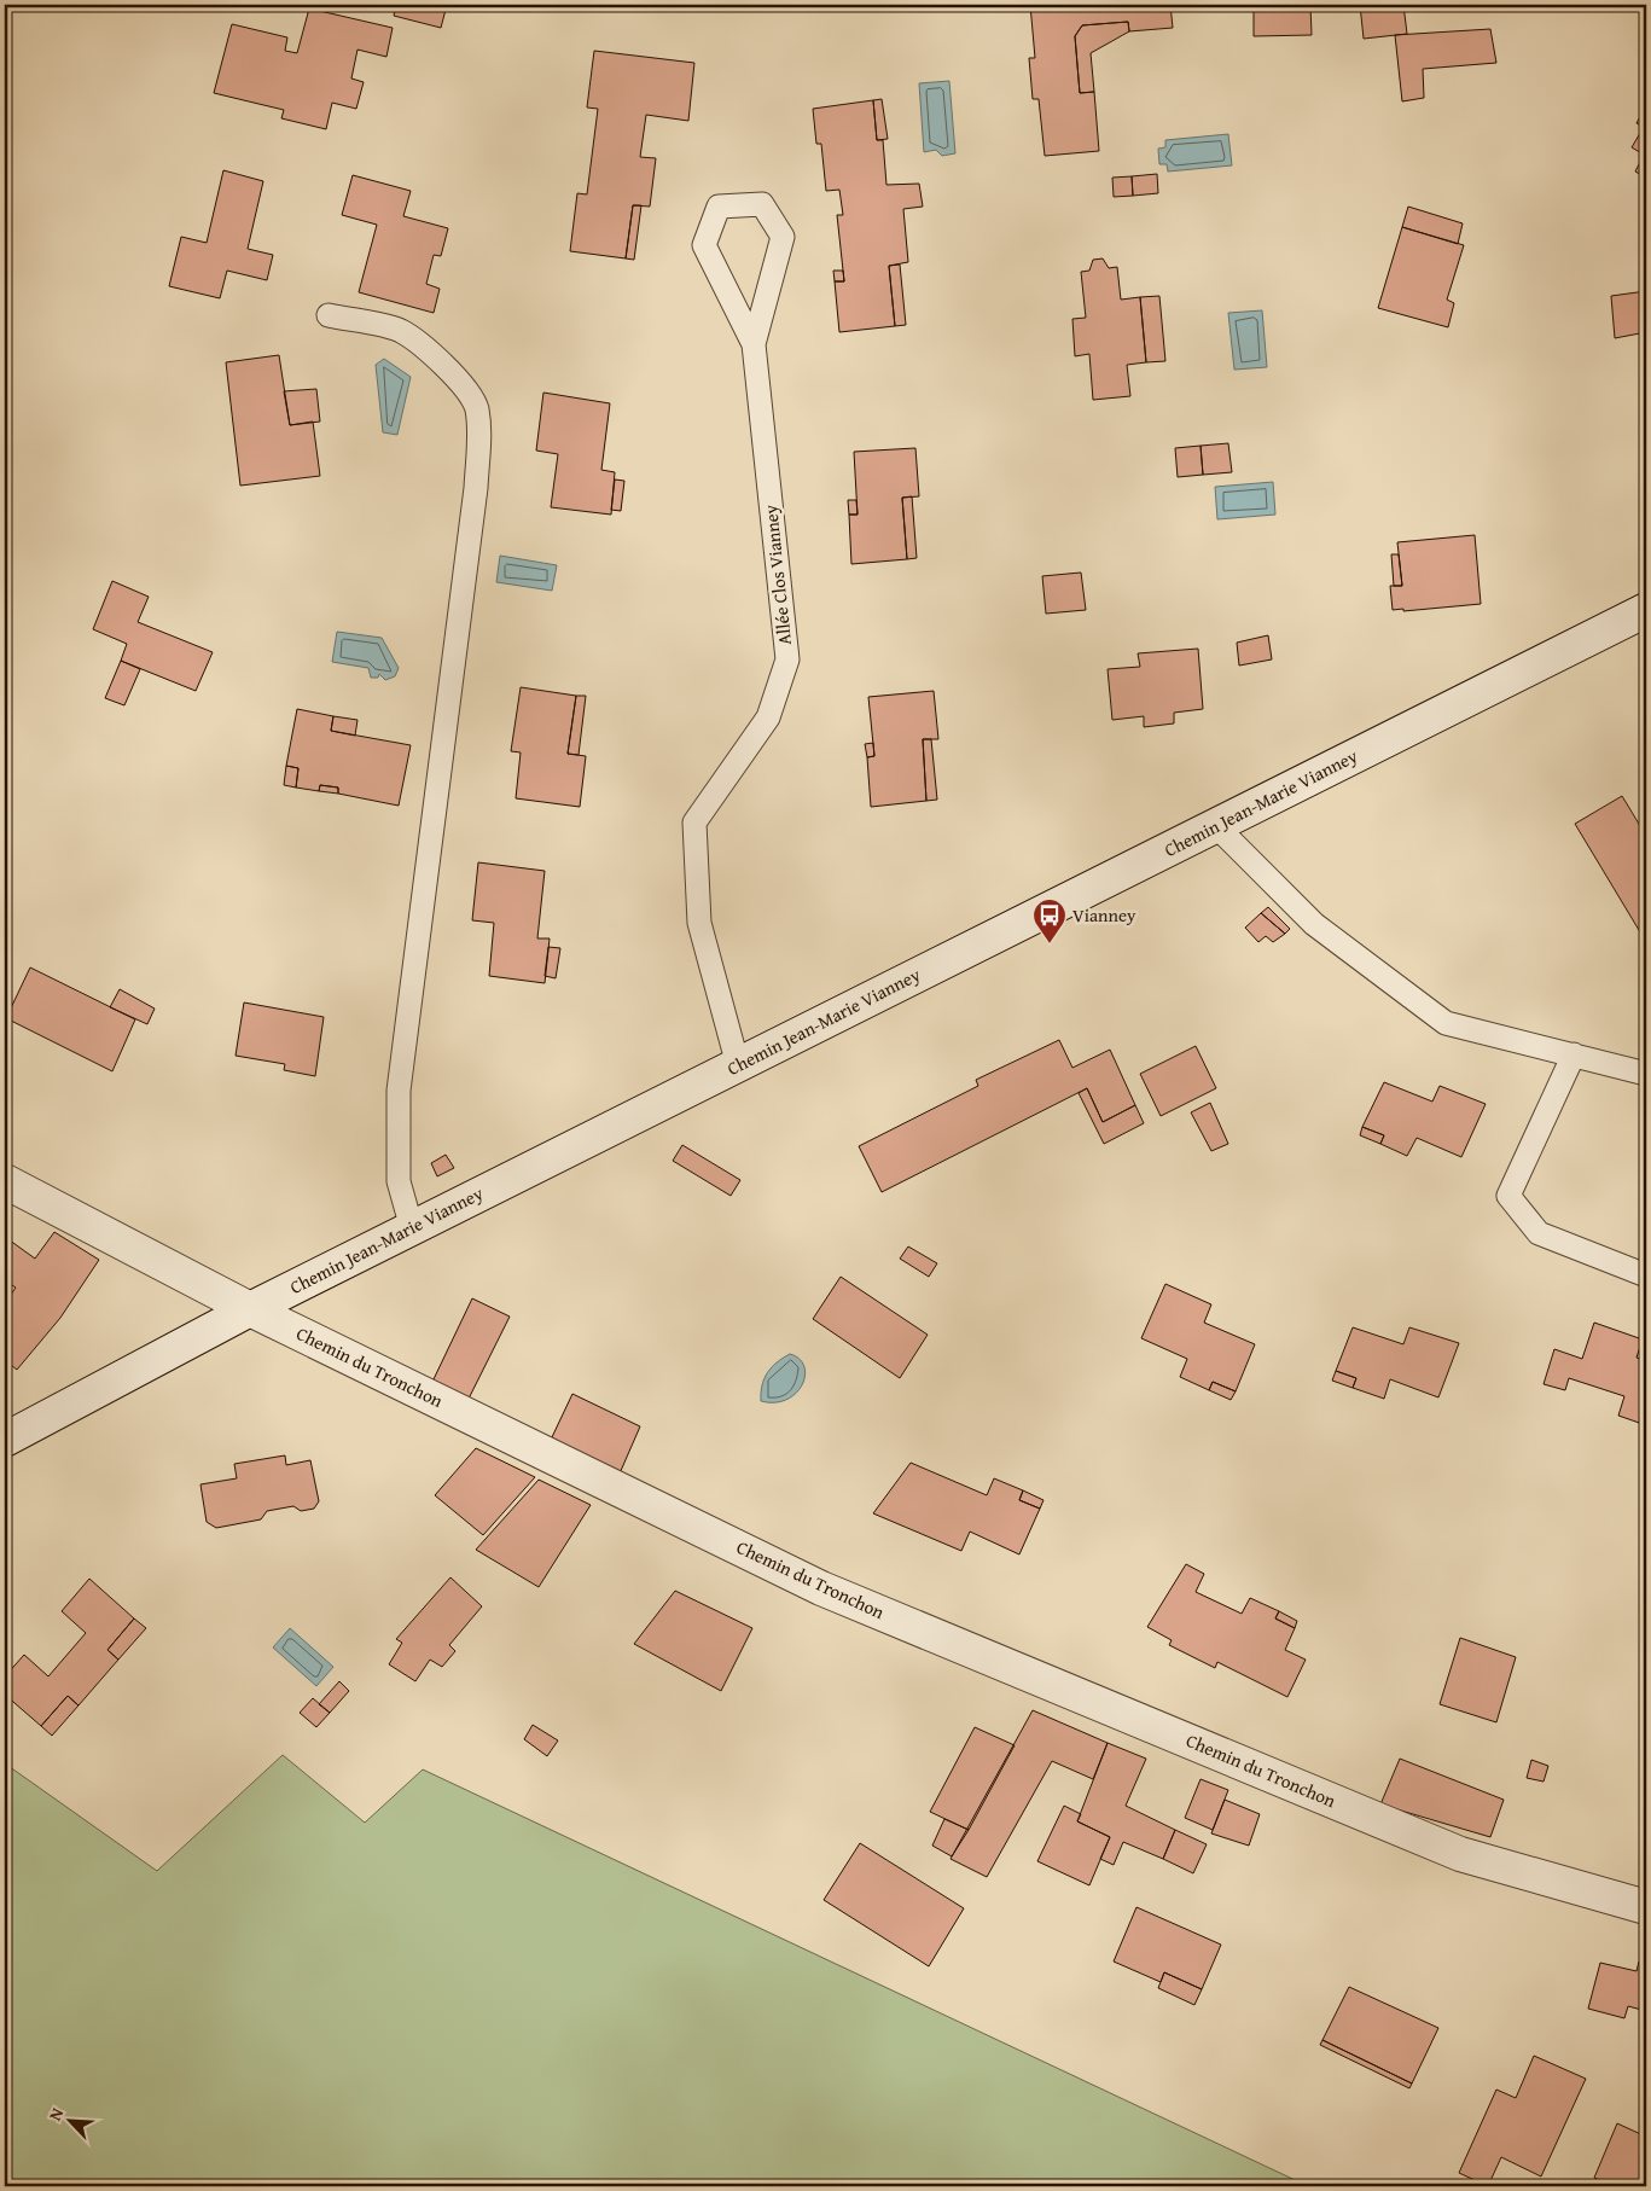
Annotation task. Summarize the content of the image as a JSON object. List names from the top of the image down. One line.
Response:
{"streets":{"street":["Chemin Jean-Marie Vianney","Chemin du Tronchon"],"lane":["Allée Clos Vianney"]},"crossings":[["Allée Clos Vianney","Chemin Jean-Marie Vianney"],["Chemin Jean-Marie Vianney","Chemin du Tronchon"]],"places":{"bus stop":["Vianney"]},"north":"top left"}
